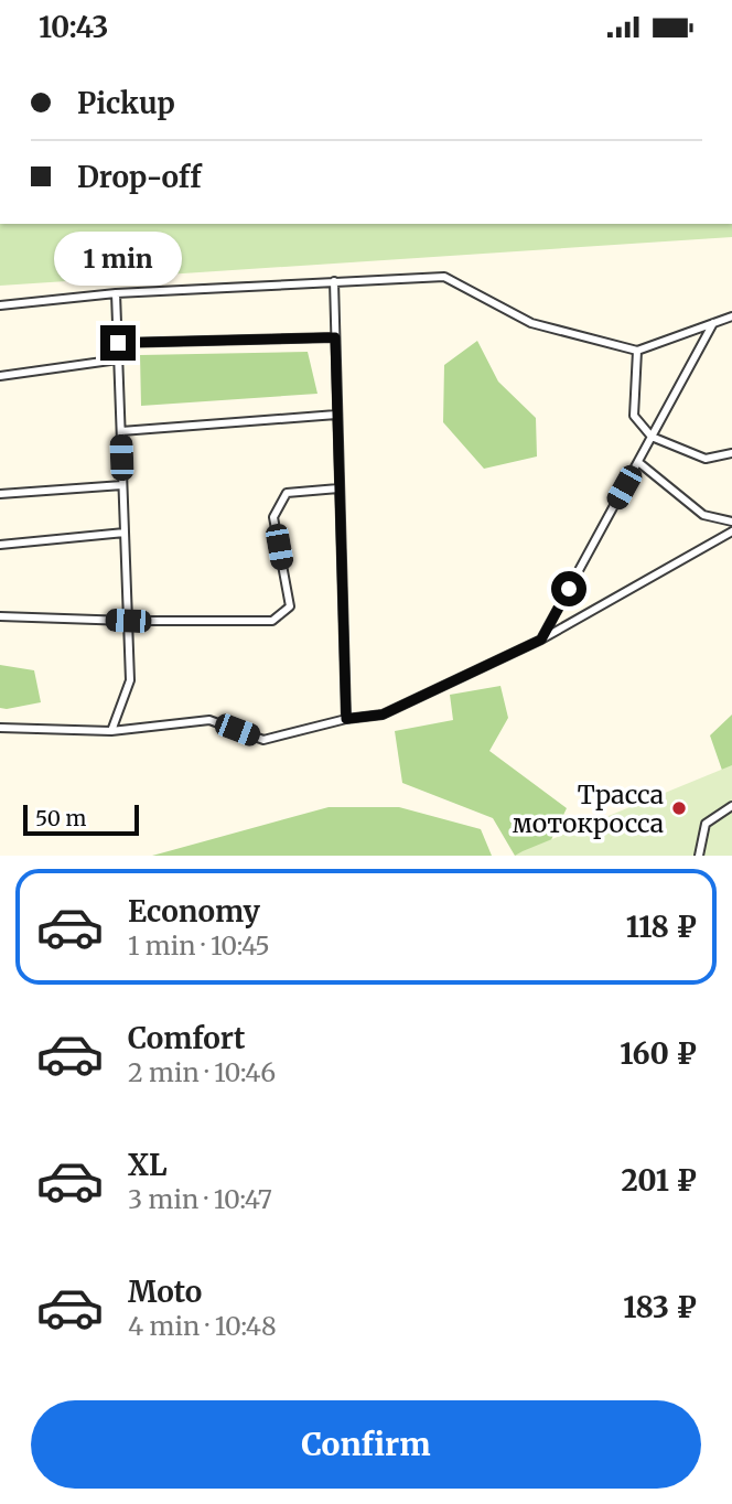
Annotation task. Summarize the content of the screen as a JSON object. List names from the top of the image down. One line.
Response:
{"places":["Трасса мотокросса"],"scale_bar":"50 m","page":{"status":"10:43","banner":["Pickup","Drop-off"],"bubble":"1 min","scale":"50 m","list":[{"name":"Economy","note":"1 min · 10:45","value":"118 ₽"},{"name":"Comfort","note":"2 min · 10:46","value":"160 ₽"},{"name":"XL","note":"3 min · 10:47","value":"201 ₽"},{"name":"Moto","note":"4 min · 10:48","value":"183 ₽"}],"buttons":"Confirm"}}
